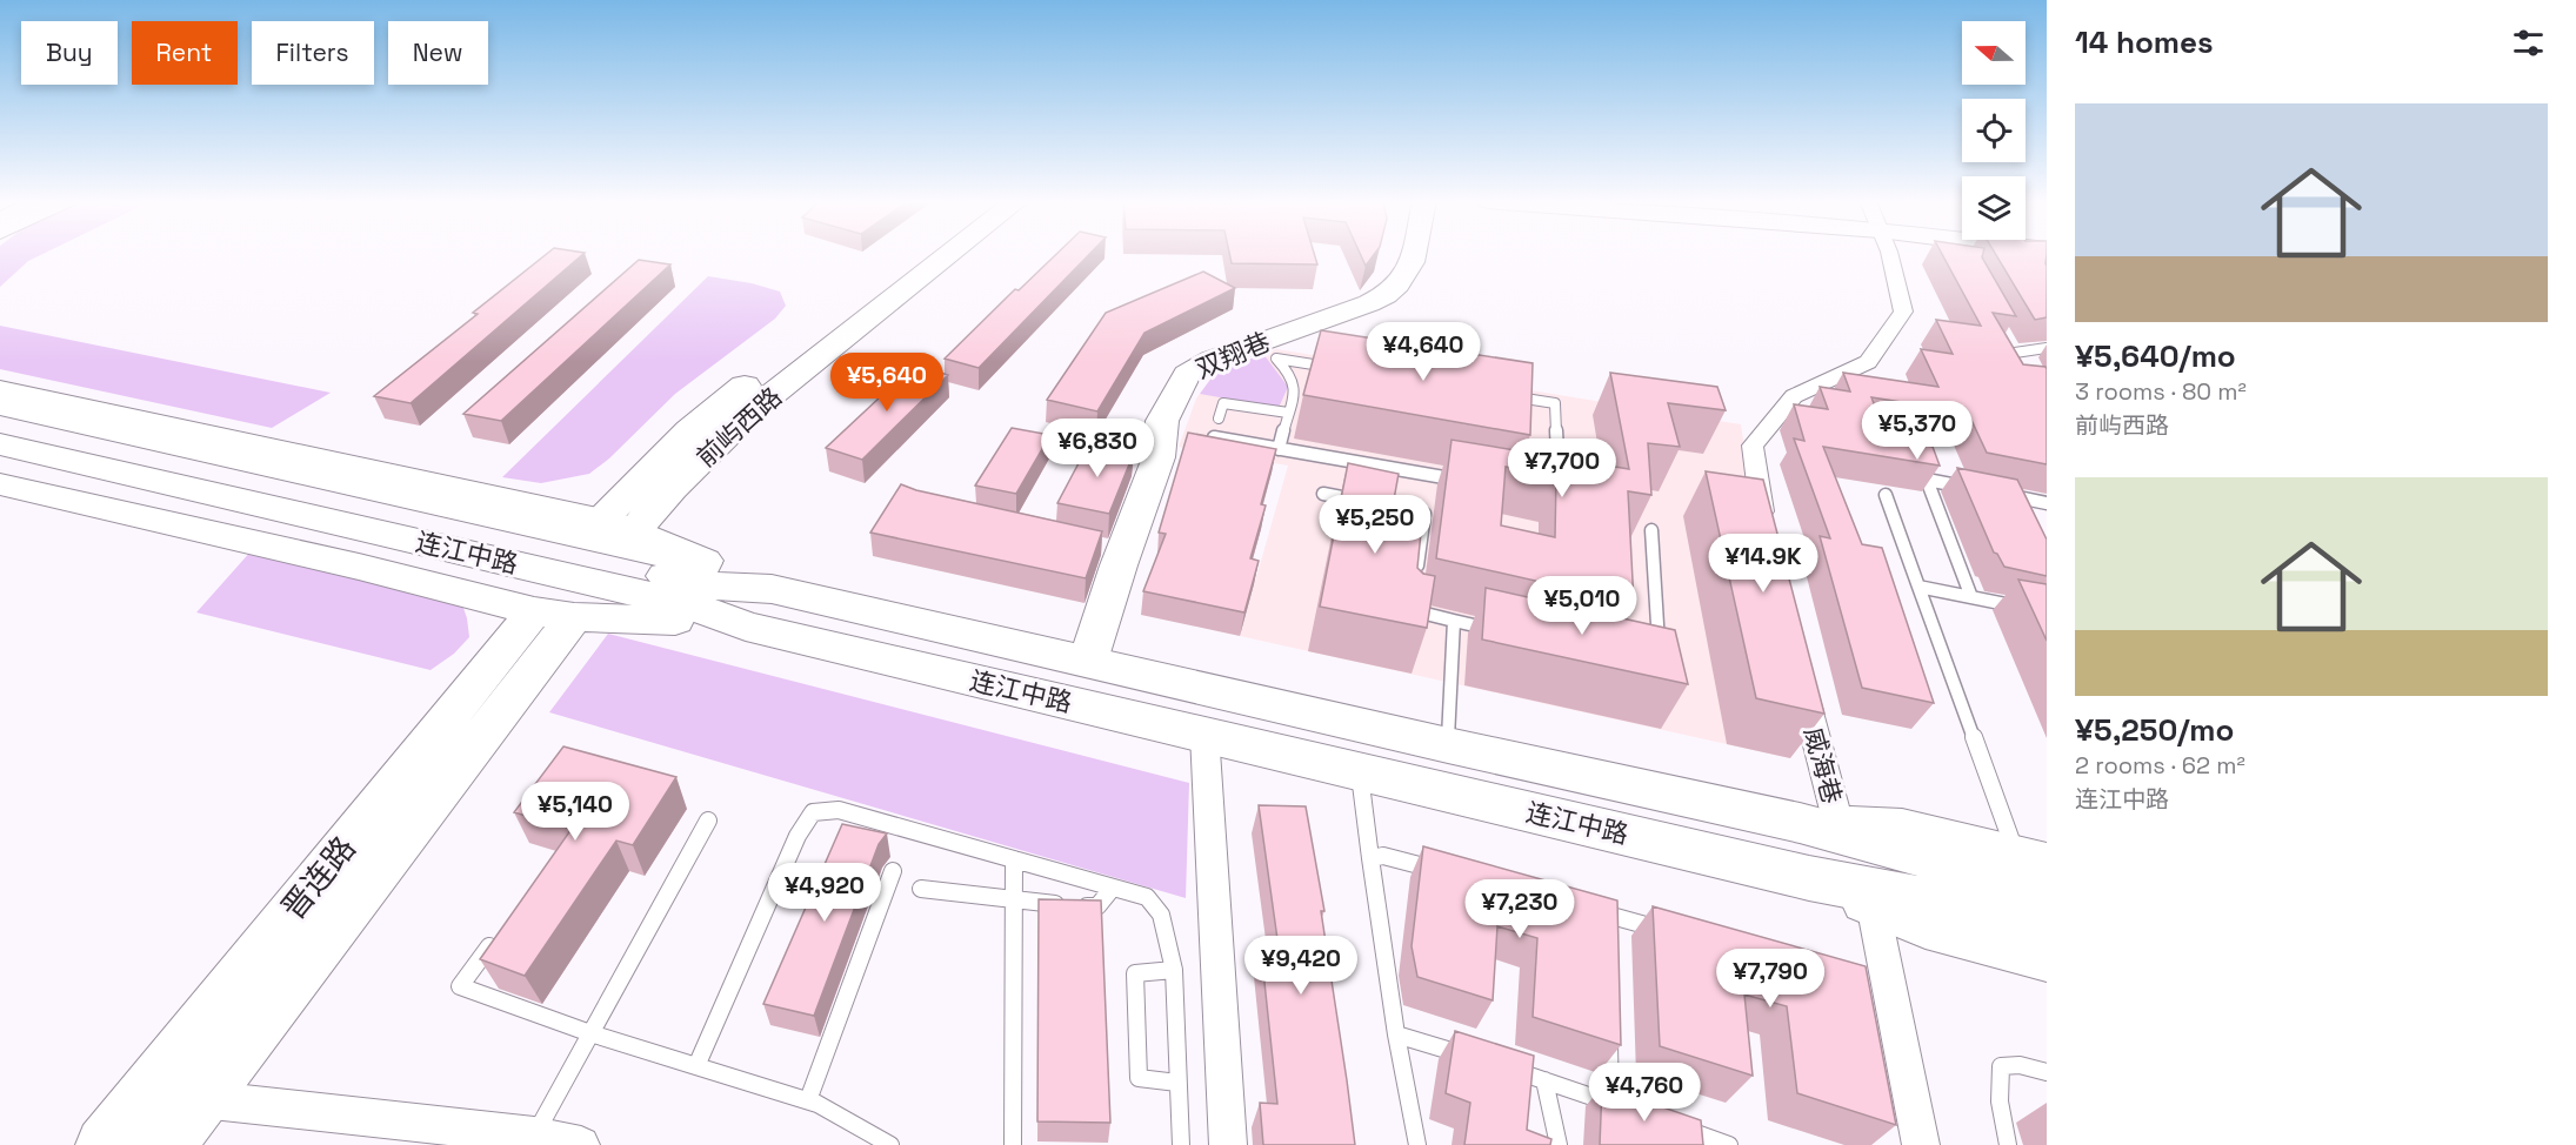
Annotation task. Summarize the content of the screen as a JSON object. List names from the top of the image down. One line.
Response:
{"streets":{"main road":["双翔巷","前屿西路","连江中路","晋连路"],"street":["威海巷"]},"crossings":[["双翔巷","连江中路"],["连江中路","威海巷"],["连江中路","晋连路"]],"north":"left","page":{"heading":"14 homes","chip":["Buy","Rent","Filters","New"],"list":[{"name":"¥5,640/mo","note":"3 rooms · 80 m² · 前屿西路"},{"name":"¥5,250/mo","note":"2 rooms · 62 m² · 连江中路"}],"price":["¥4,640","¥5,640","¥5,370","¥6,830","¥7,700","¥5,250","¥14.9K","¥5,010","¥5,140","¥4,920","¥7,230","¥9,420","¥7,790","¥4,760"]}}
